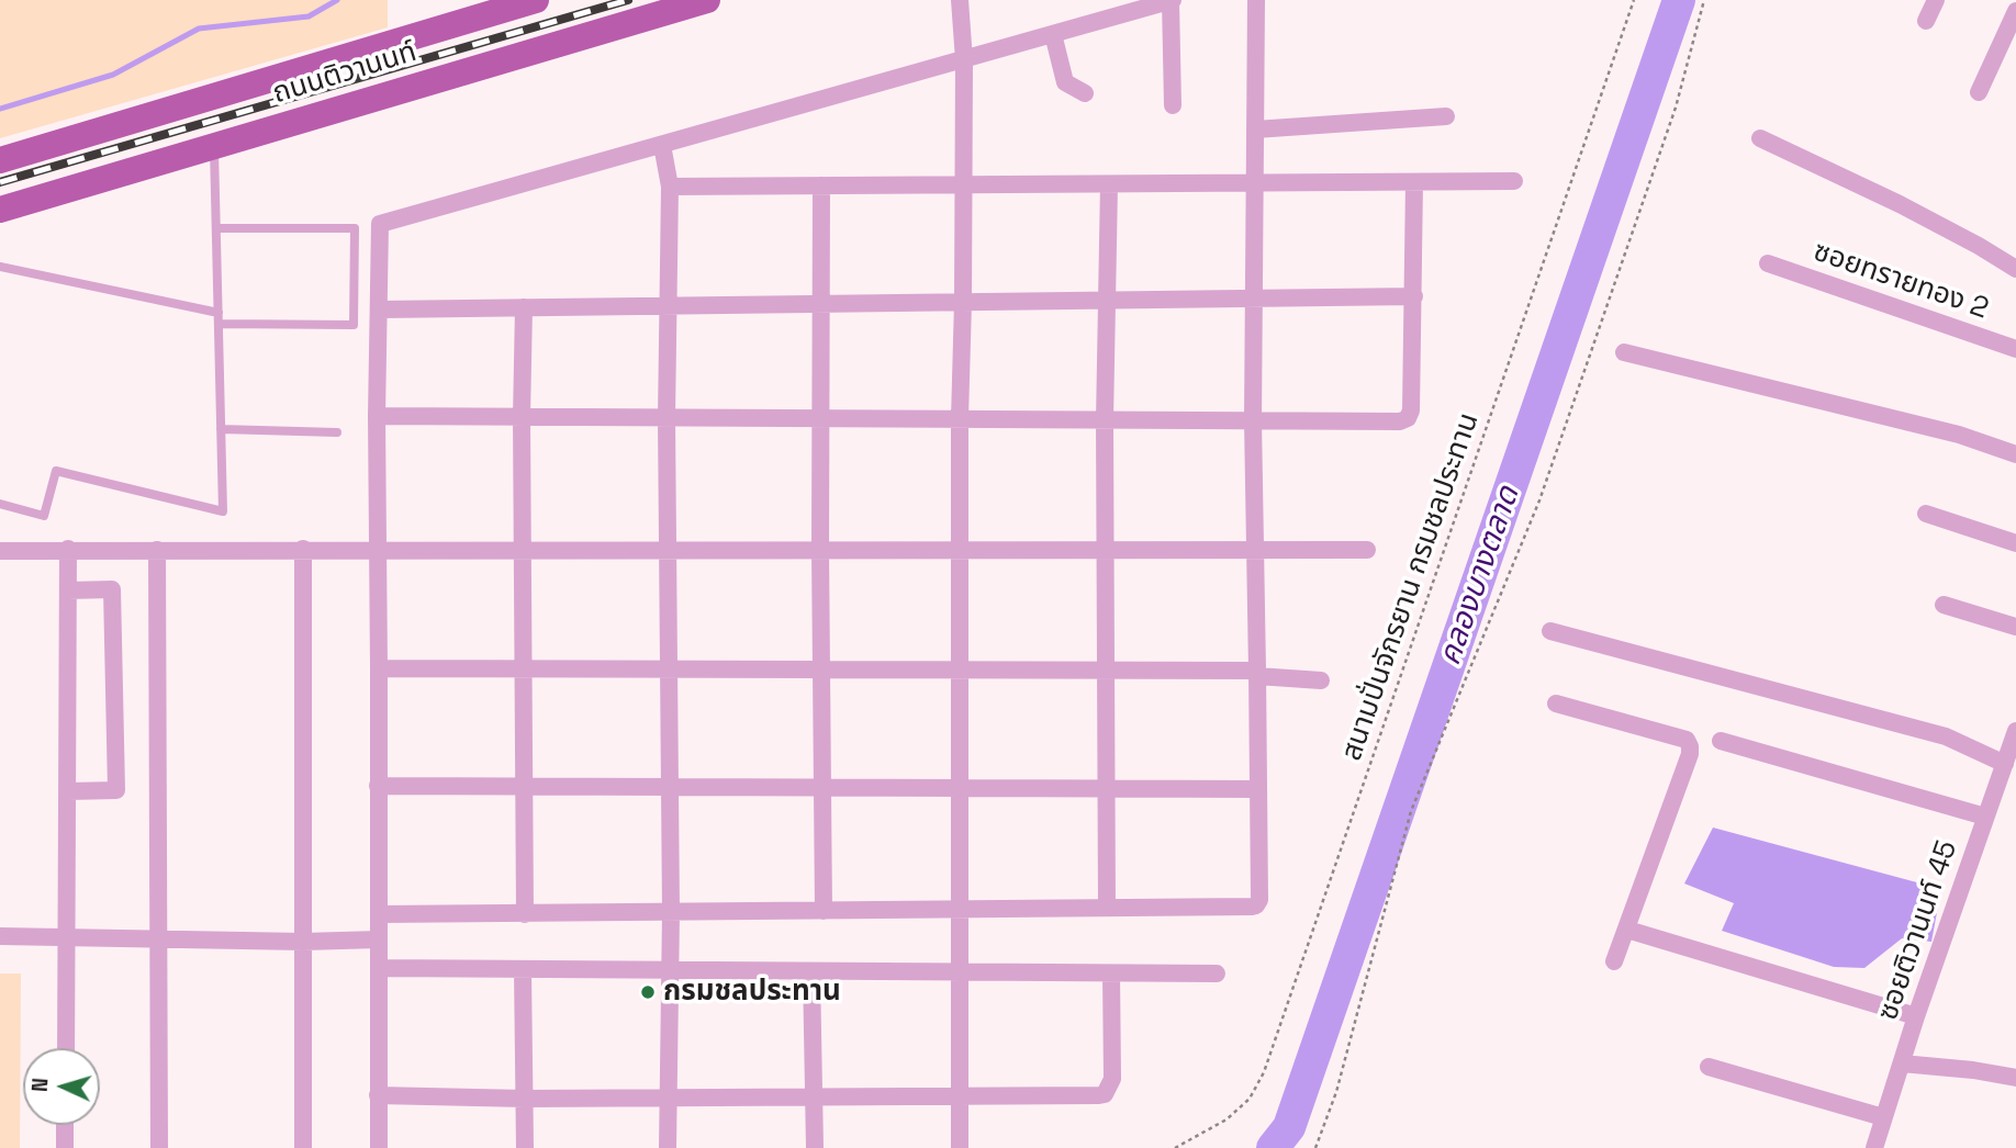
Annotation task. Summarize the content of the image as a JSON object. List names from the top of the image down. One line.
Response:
{"streets":{"main road":["ถนนติวานนท์"],"street":["ซอยทรายทอง 2","ซอยติวานนท์ 45"],"path":["สนามปั่นจักรยาน กรมชลประทาน"]},"water":["คลองบางตลาด"],"places":["กรมชลประทาน"],"north":"left"}
